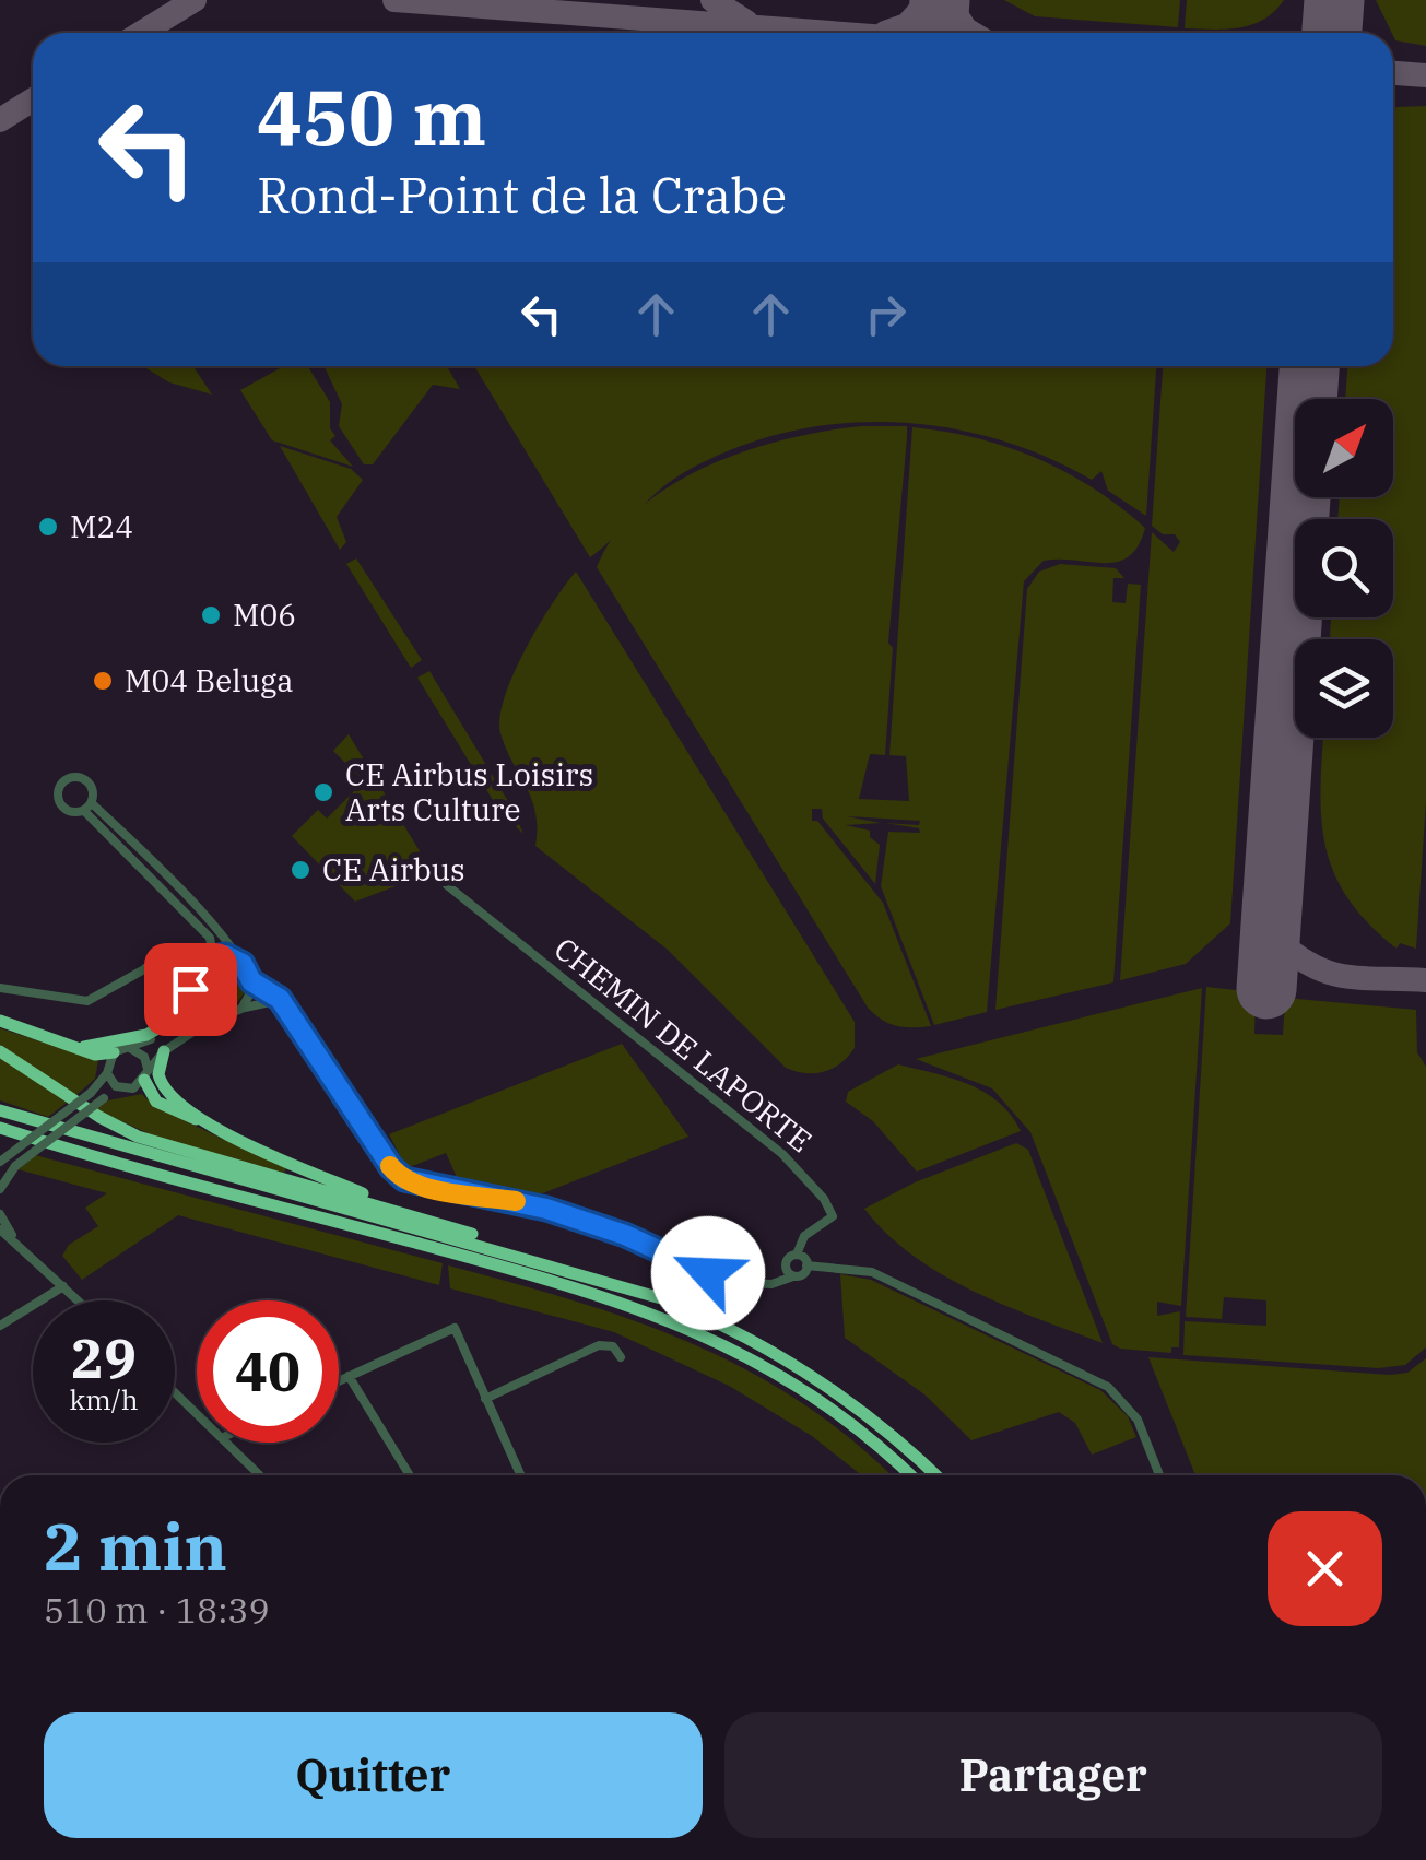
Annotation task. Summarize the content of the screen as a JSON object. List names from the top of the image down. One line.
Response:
{"streets":{"street":["CHEMIN DE LAPORTE"]},"places":["M24","M06","M04 Beluga","CE Airbus Loisirs Arts Culture","CE Airbus"],"north":"top right","page":{"turn":["450 m","Rond-Point de la Crabe"],"speed":"29 km/h","limit":"40","heading":["2 min","510 m · 18:39"],"buttons":["Quitter","Partager"]}}
